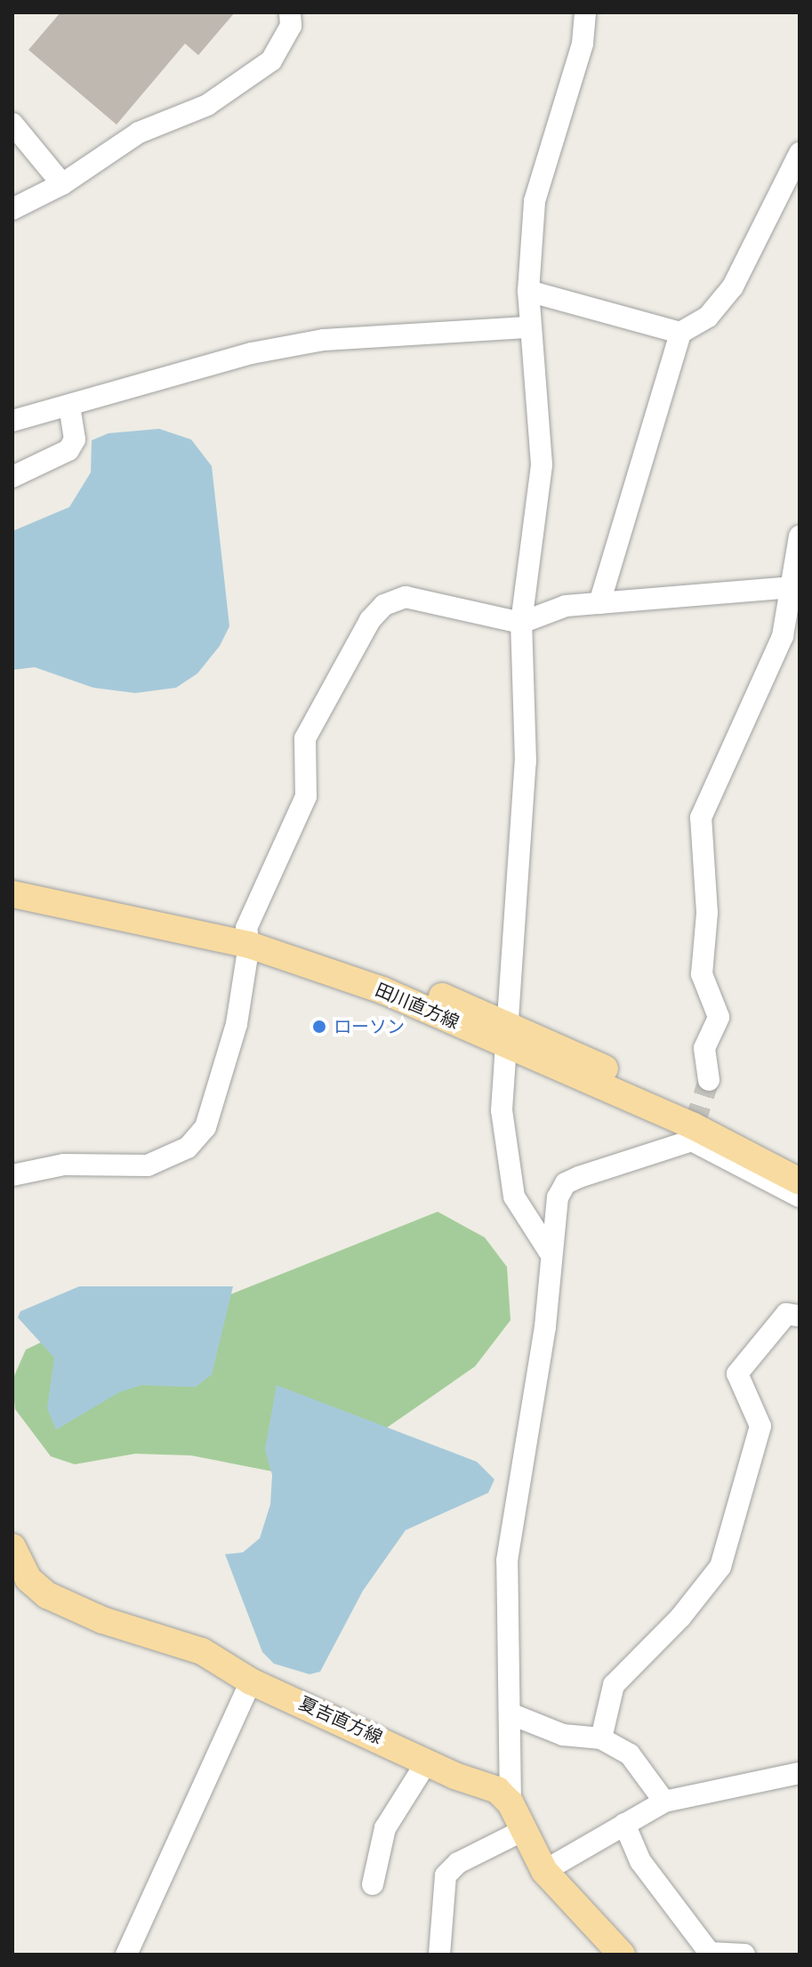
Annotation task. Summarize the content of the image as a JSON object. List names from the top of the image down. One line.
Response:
{"streets":{"main road":["田川直方線","夏吉直方線"]},"places":["ローソン"]}
